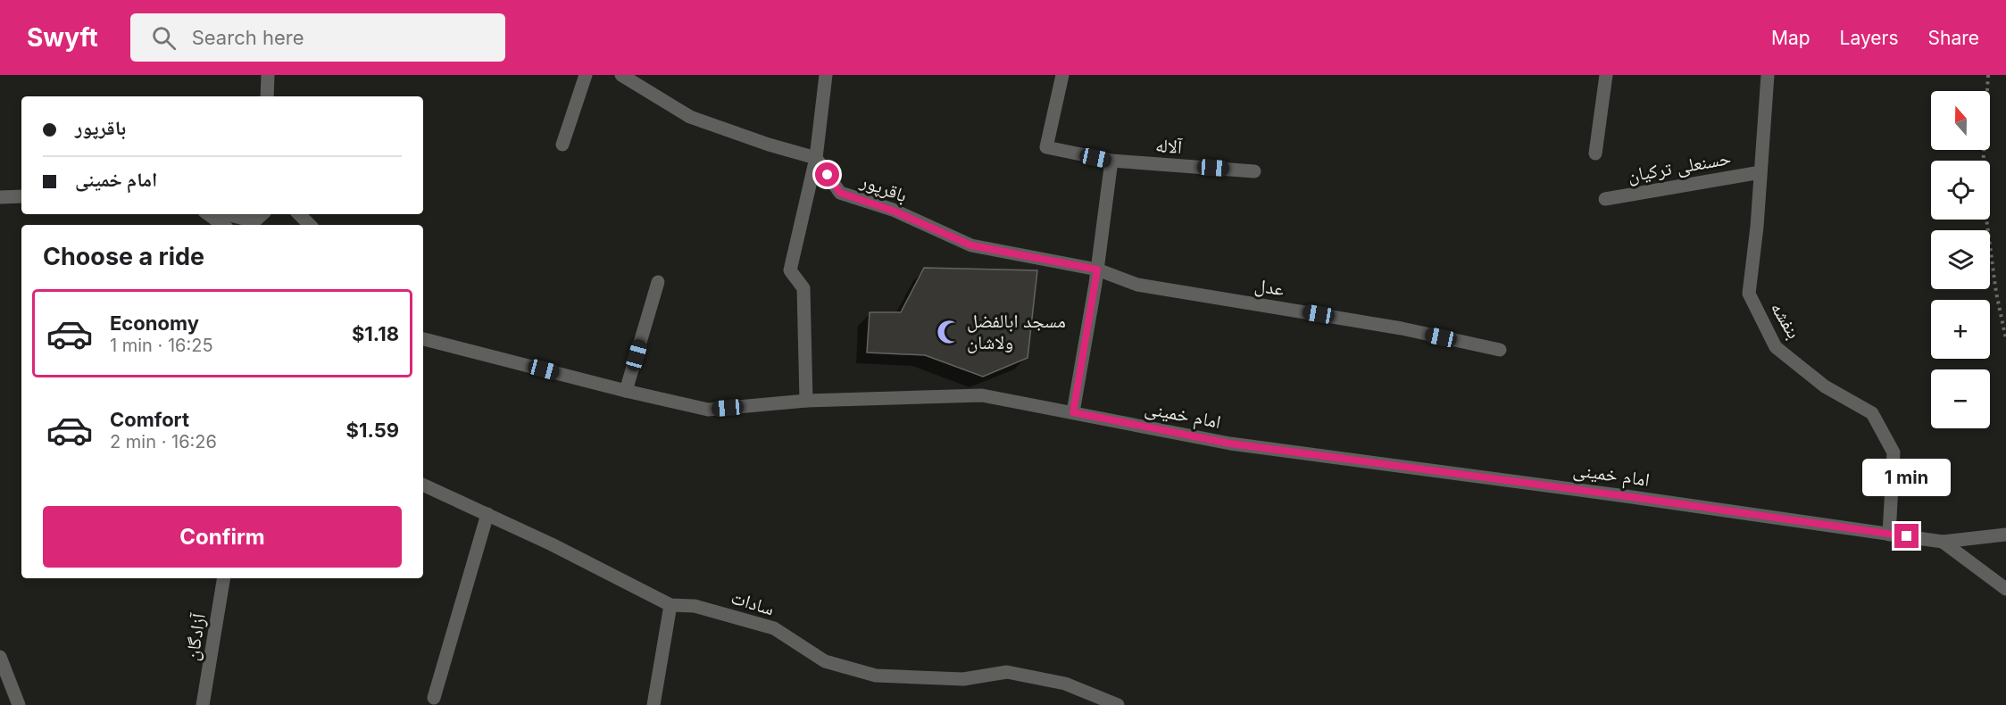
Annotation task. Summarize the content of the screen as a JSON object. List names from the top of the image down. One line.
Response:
{"streets":{"street":["آلاله","حسنعلی ترکیان","باقرپور","عدل","بنفشه","امام خمینی","سادات","آزادگان"]},"crossings":[["حسنعلی ترکیان","بنفشه"],["باقرپور","عدل"],["بنفشه","امام خمینی"]],"places":{"mosque":["مسجد ابالفضل ولاشان"]},"north":"top","page":{"header":"Swyft","search":"Search here","nav":["Map","Layers","Share"],"map_buttons":["+","−"],"banner":["باقرپور","امام خمینی"],"heading":"Choose a ride","list":[{"name":"Economy","note":"1 min · 16:25","value":"$1.18"},{"name":"Comfort","note":"2 min · 16:26","value":"$1.59"}],"bubble":"1 min","buttons":"Confirm"}}
